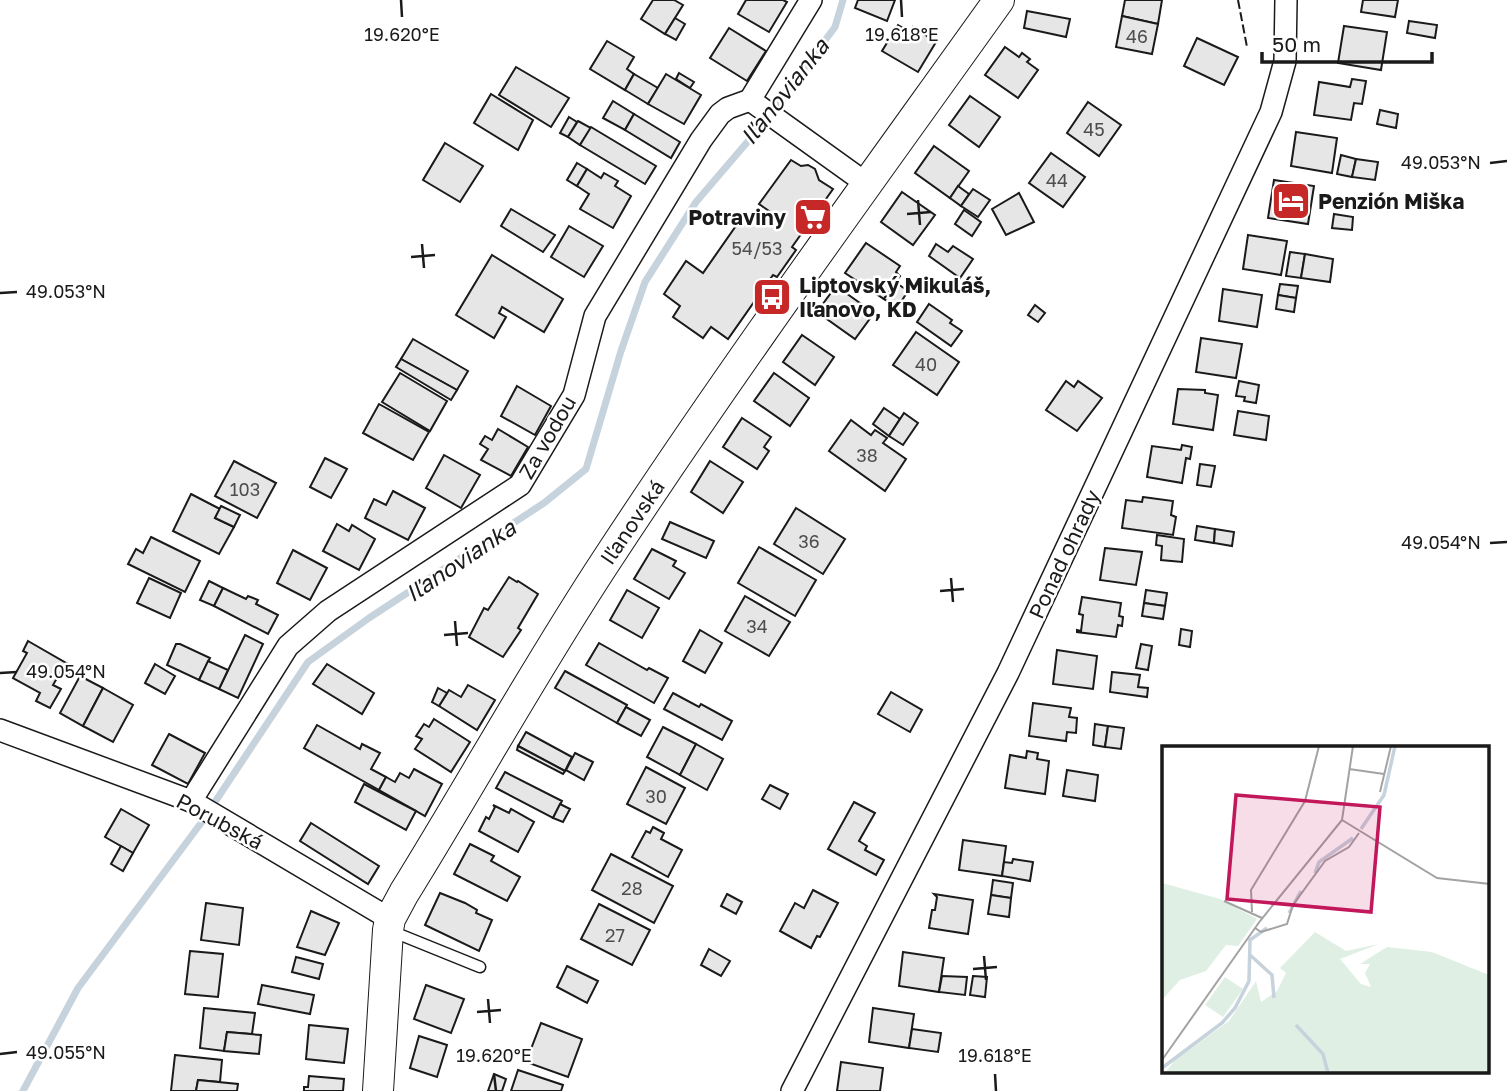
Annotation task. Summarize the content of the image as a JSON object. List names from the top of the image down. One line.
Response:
{"streets":{"street":["Za vodou","Iľanovská","Ponad ohrady","Porubská"]},"crossings":[["Za vodou","Porubská"],["Iľanovská","Porubská"]],"water":["Iľanovianka"],"places":{"hotel":["Penzión Miška"],"supermarket":["Potraviny"],"bus stop":["Liptovský Mikuláš, Iľanovo, KD"]},"house_numbers":["46","45","44","54/53","40","38","103","36","34","30","28","27"],"scale_bar":"50 m","coordinates":["19.620°E","19.618°E","49.053°N","49.054°N","49.055°N"]}
